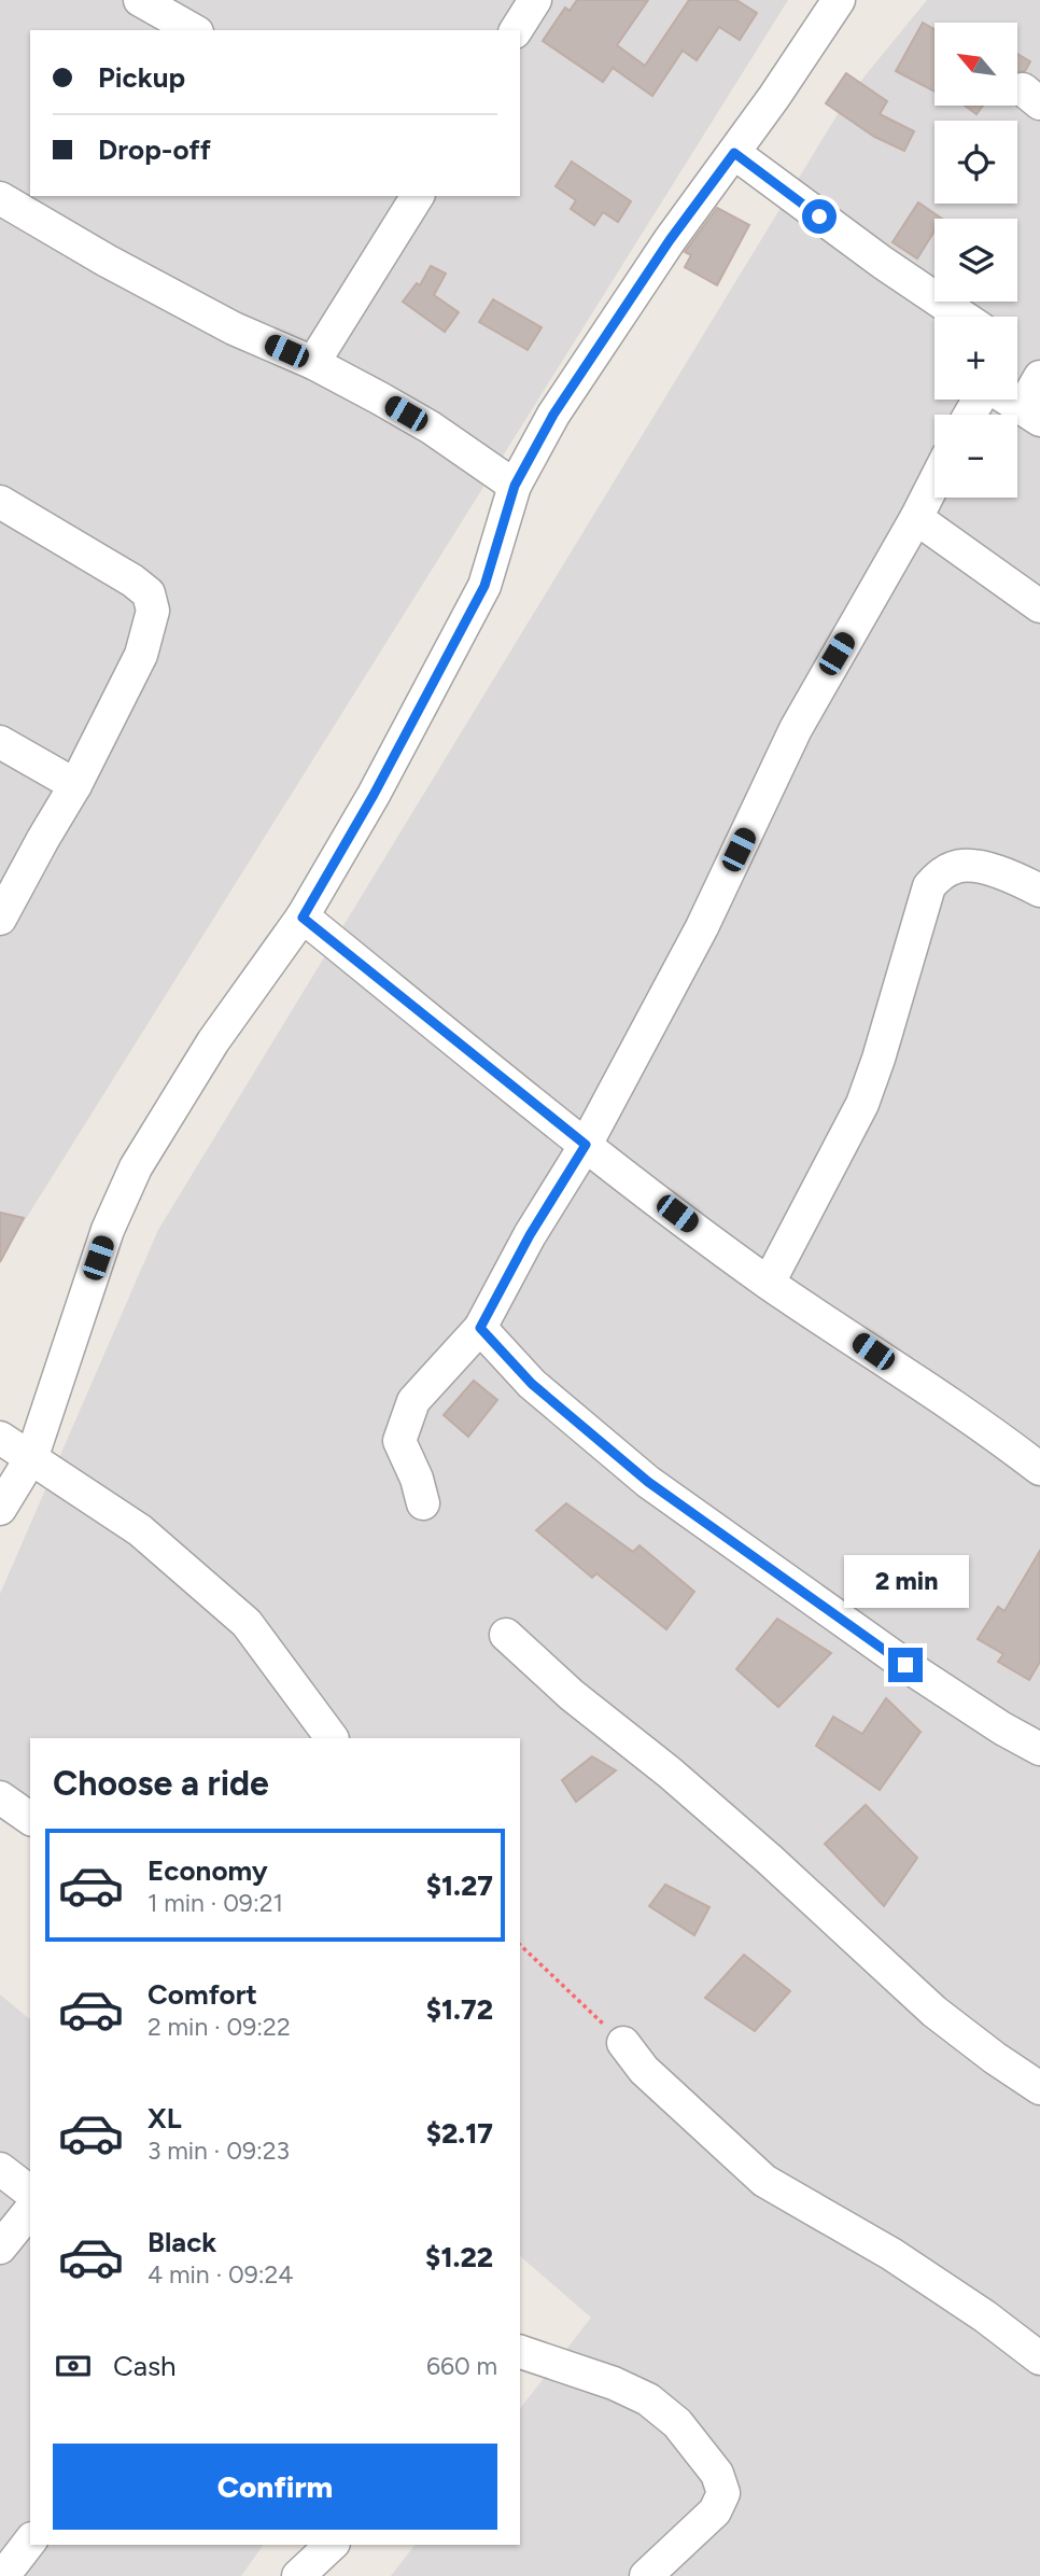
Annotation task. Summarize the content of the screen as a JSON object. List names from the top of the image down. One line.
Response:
{"north":"top left","page":{"map_buttons":["+","−"],"banner":["Pickup","Drop-off"],"bubble":"2 min","heading":"Choose a ride","list":[{"name":"Economy","note":"1 min · 09:21","value":"$1.27"},{"name":"Comfort","note":"2 min · 09:22","value":"$1.72"},{"name":"XL","note":"3 min · 09:23","value":"$2.17"},{"name":"Black","note":"4 min · 09:24","value":"$1.22"}],"pay":["Cash","660 m"],"buttons":"Confirm"}}
